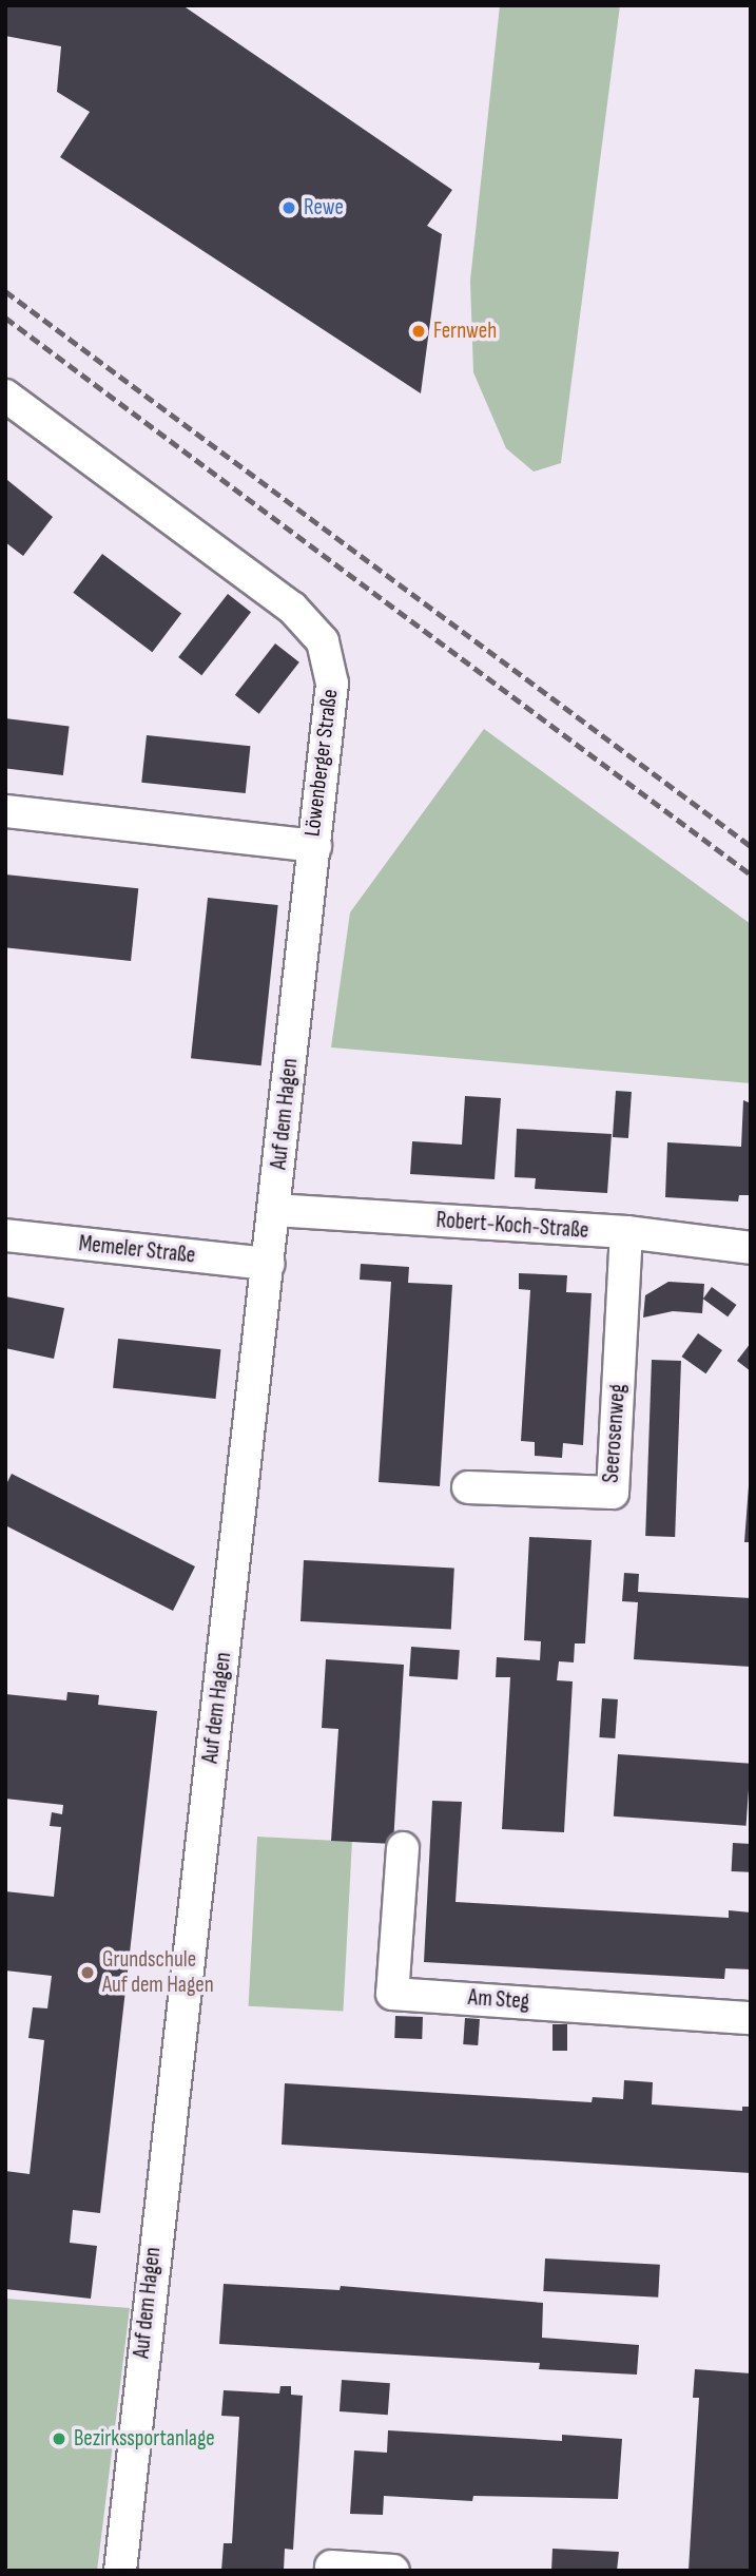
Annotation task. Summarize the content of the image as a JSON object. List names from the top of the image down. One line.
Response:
{"streets":{"street":["Löwenberger Straße","Auf dem Hagen","Robert-Koch-Straße","Memeler Straße","Seerosenweg","Am Steg"]},"crossings":[["Löwenberger Straße","Auf dem Hagen"],["Auf dem Hagen","Robert-Koch-Straße"],["Auf dem Hagen","Memeler Straße"],["Robert-Koch-Straße","Seerosenweg"]],"places":["Rewe","Fernweh","Grundschule Auf dem Hagen","Bezirkssportanlage"]}
